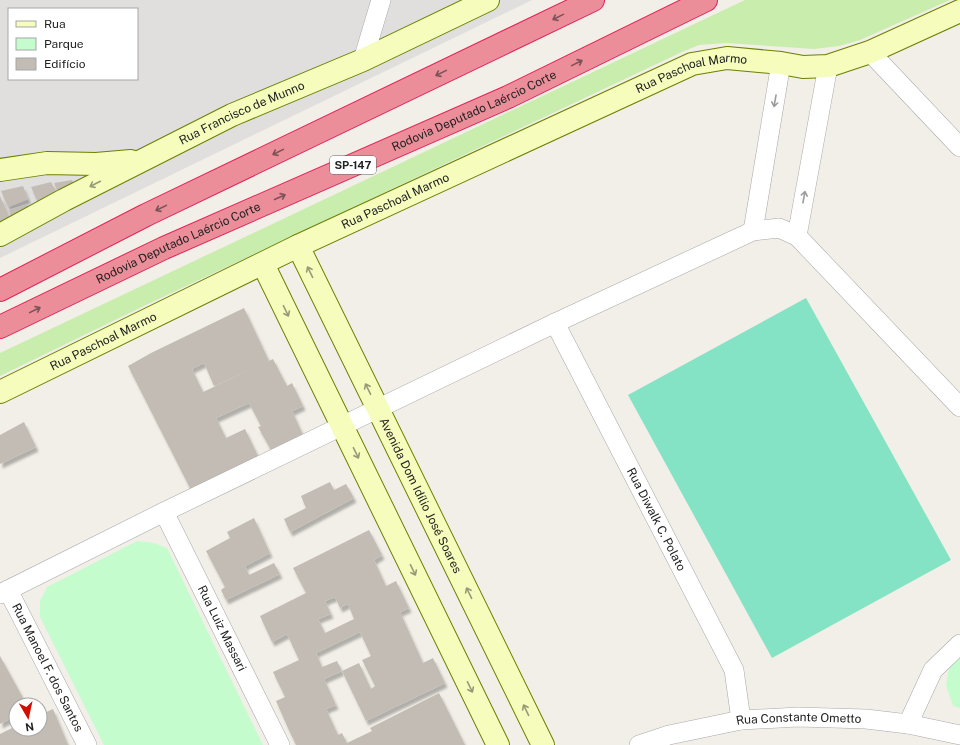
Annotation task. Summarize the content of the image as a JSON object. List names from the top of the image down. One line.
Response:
{"streets":{"highway":["Rodovia Deputado Laércio Corte","SP-147"],"street":["Rua Paschoal Marmo","Rua Francisco de Munno","Avenida Dom Idílio José Soares","Rua Diwalk C. Polato","Rua Luiz Massari","Rua Manoel F. dos Santos","Rua Constante Ometto"]},"crossings":[["Rua Paschoal Marmo","Avenida Dom Idílio José Soares"],["Rua Diwalk C. Polato","Rua Constante Ometto"]],"legend":["Rua","Parque","Edifício"],"north":"bottom"}
